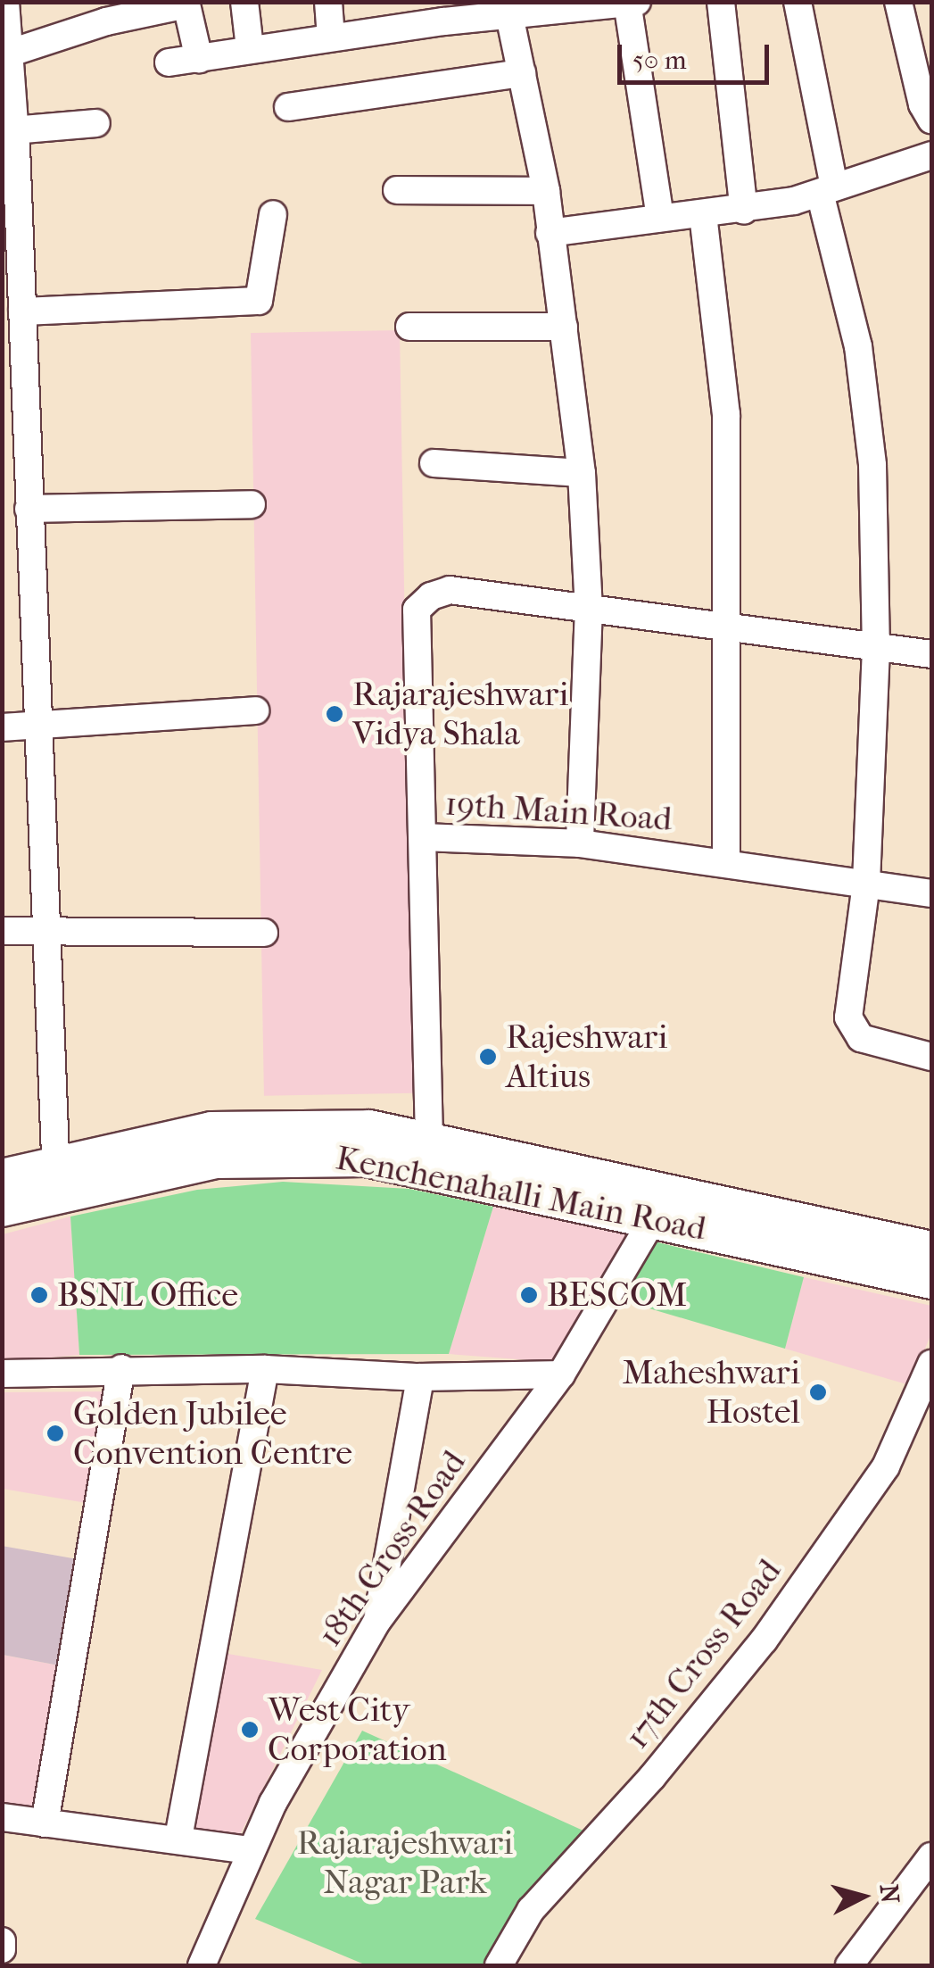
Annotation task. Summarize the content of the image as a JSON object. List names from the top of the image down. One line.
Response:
{"streets":{"main road":["Kenchenahalli Main Road"],"street":["19th Main Road","18th Cross Road","17th Cross Road"]},"crossings":[["19th Main Road","Kenchenahalli Main Road"],["Kenchenahalli Main Road","18th Cross Road"]],"parks":["Rajarajeshwari Nagar Park"],"places":["Rajarajeshwari Vidya Shala","Rajeshwari Altius","BSNL Office","BESCOM","Maheshwari Hostel","Golden Jubilee Convention Centre","West City Corporation"],"scale_bar":"50 m","north":"right"}
